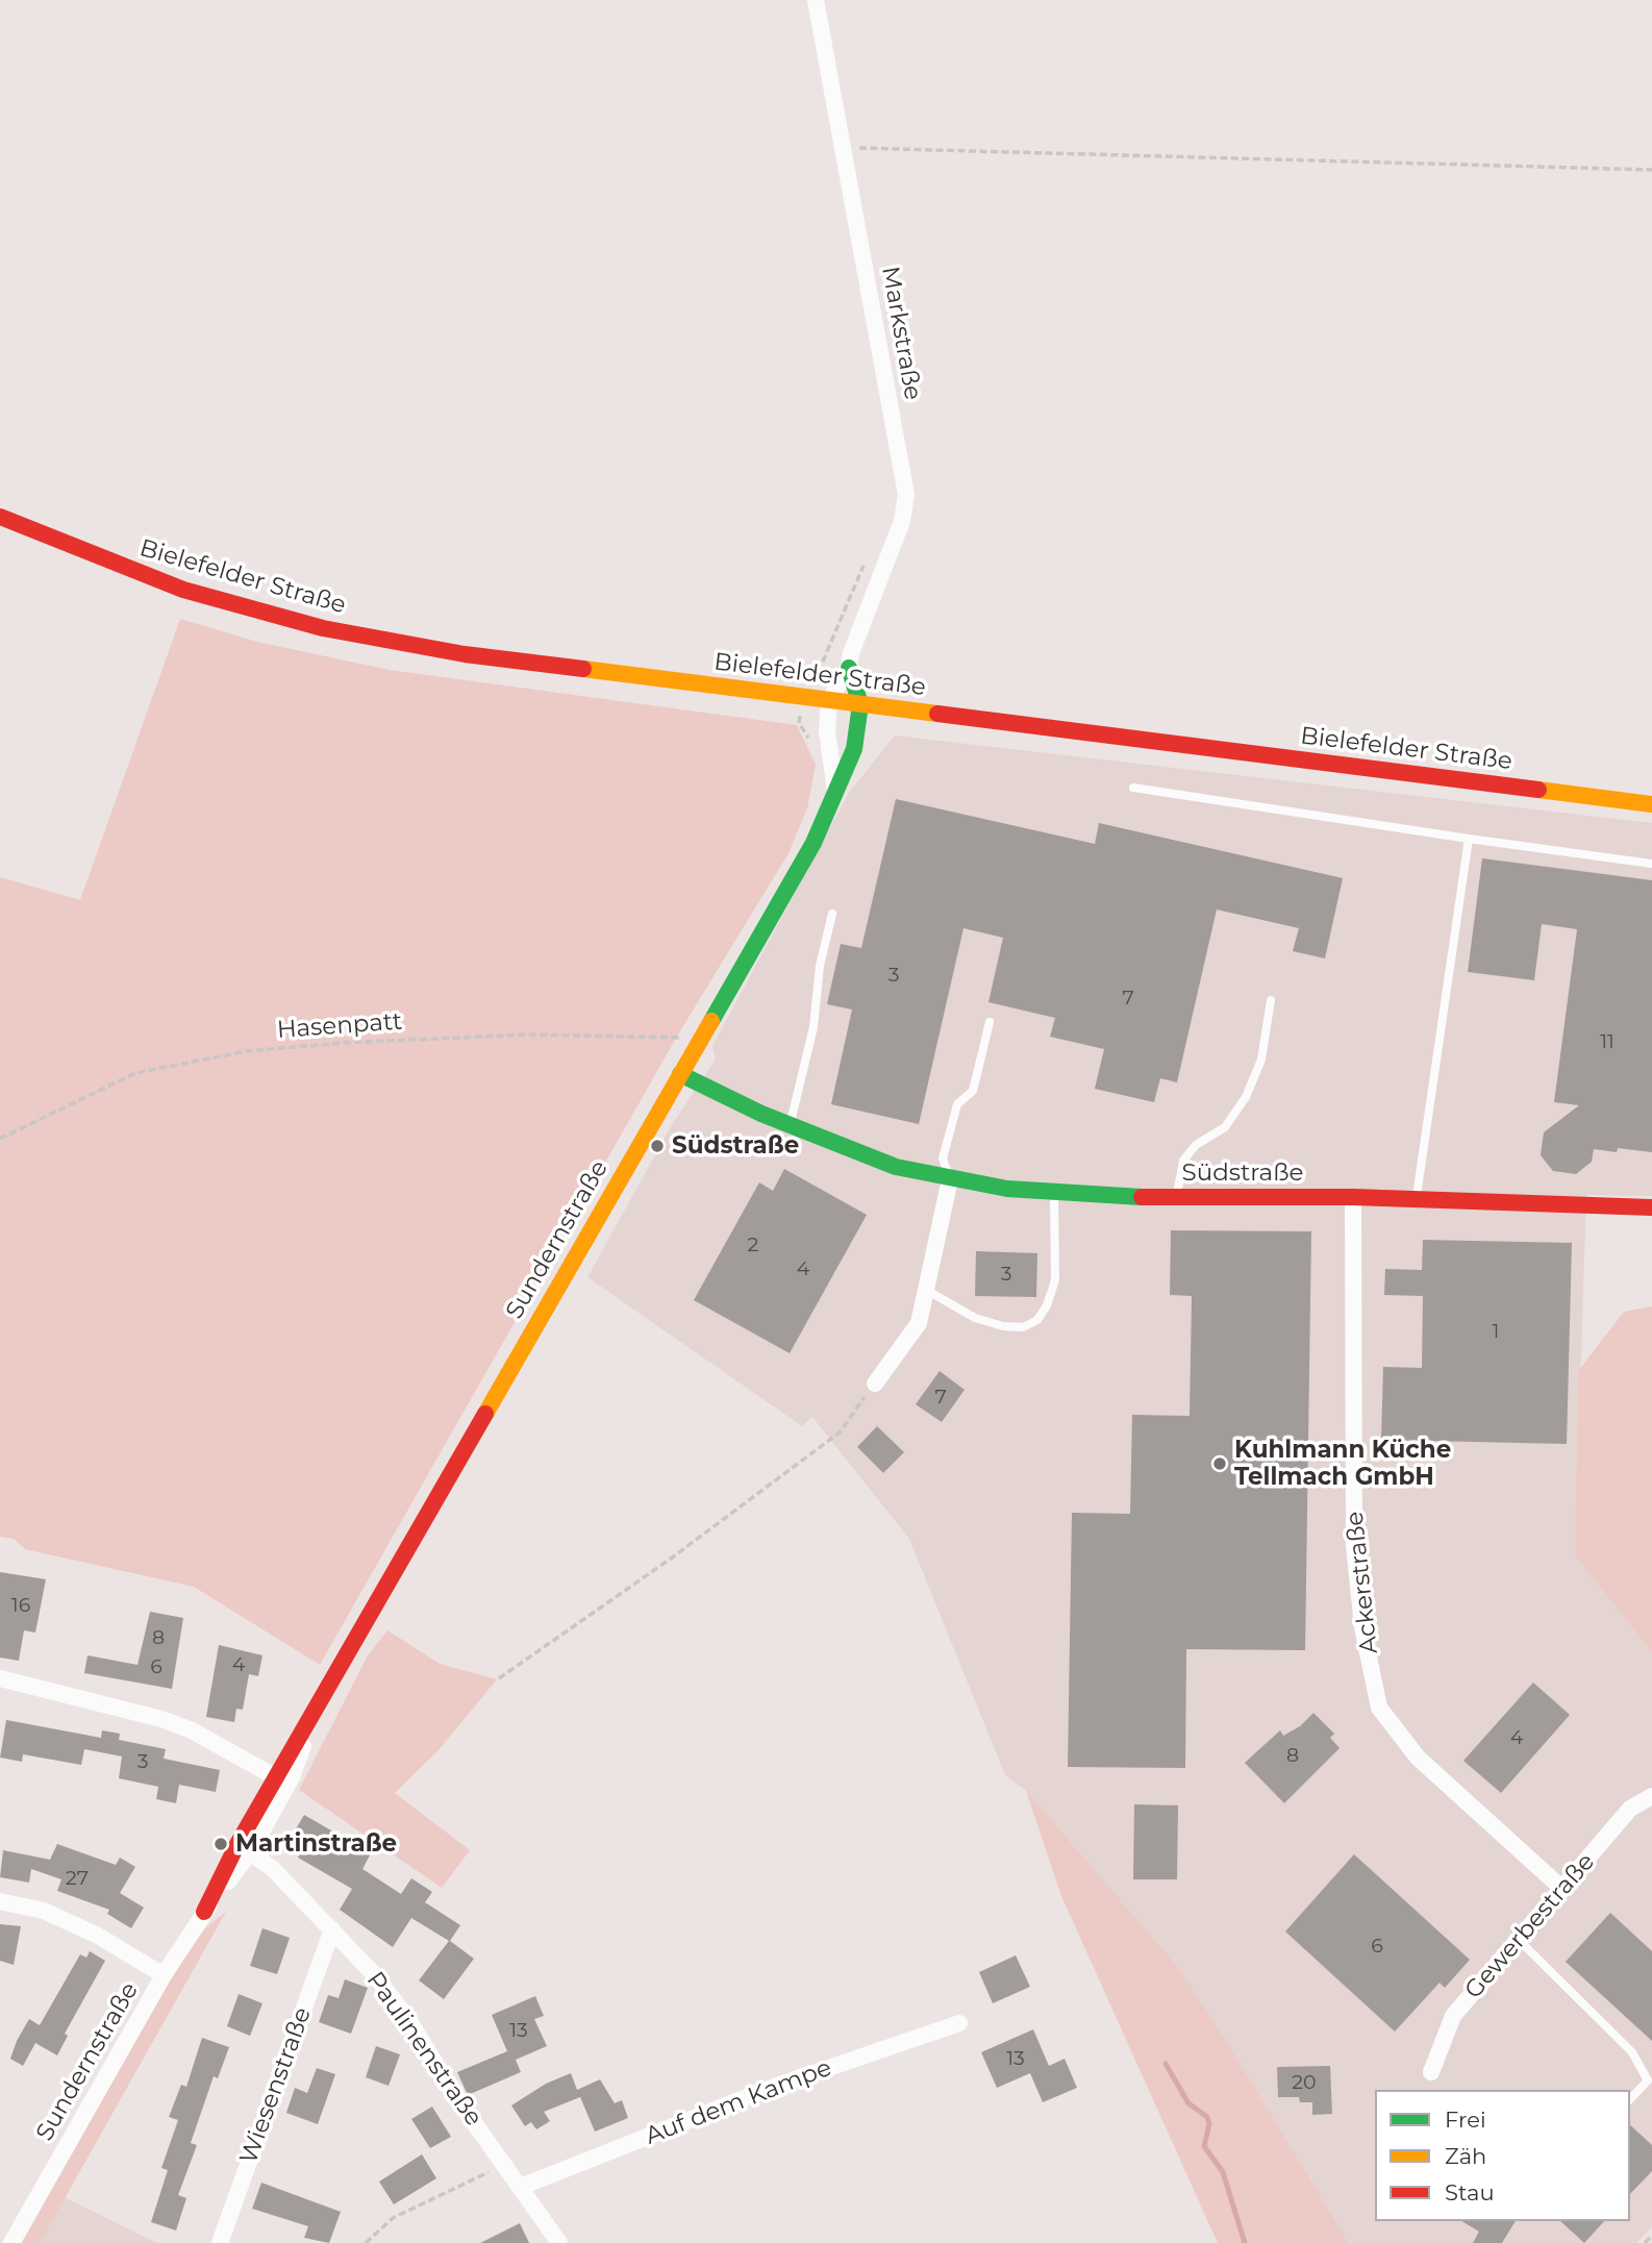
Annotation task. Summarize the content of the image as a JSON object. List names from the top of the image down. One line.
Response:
{"streets":{"street":["Markstraße","Bielefelder Straße","Südstraße","Sundernstraße","Ackerstraße","Gewerbestraße","Paulinenstraße","Wiesenstraße","Auf dem Kampe"],"path":["Hasenpatt"]},"crossings":[["Markstraße","Bielefelder Straße"],["Bielefelder Straße","Sundernstraße"],["Hasenpatt","Sundernstraße"],["Südstraße","Sundernstraße"],["Südstraße","Ackerstraße"],["Sundernstraße","Paulinenstraße"],["Ackerstraße","Gewerbestraße"],["Paulinenstraße","Wiesenstraße"],["Paulinenstraße","Auf dem Kampe"]],"places":["Südstraße","Kuhlmann Küche Tellmach GmbH","Martinstraße"],"house_numbers":["3","7","11","2","4","3","1","7","16","8","4","6","4","8","3","27","6","13","13","20"],"legend":["Frei","Zäh","Stau"]}
